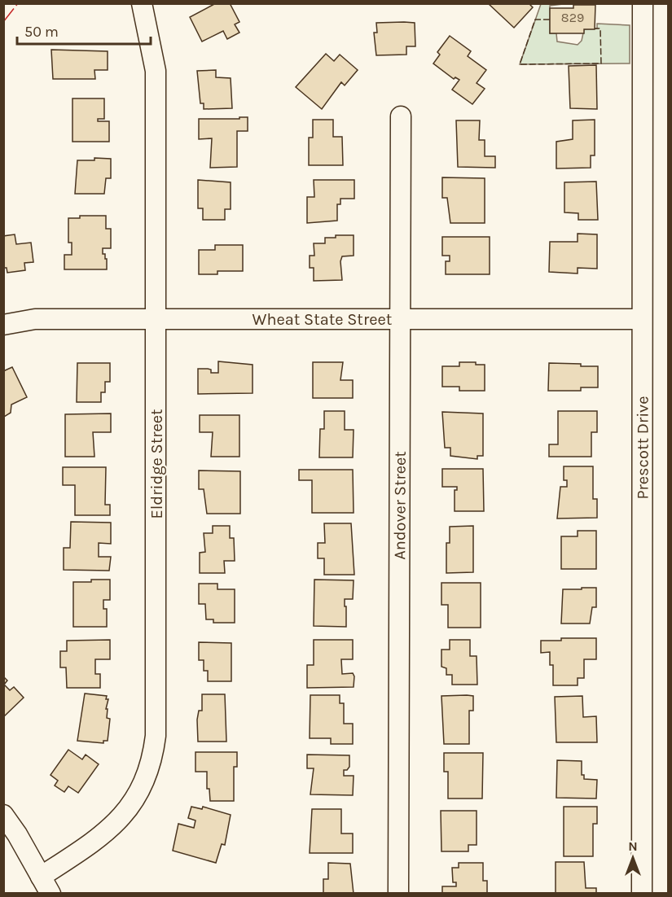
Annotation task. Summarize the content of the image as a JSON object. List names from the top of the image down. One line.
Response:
{"streets":{"street":["Wheat State Street","Prescott Drive","Eldridge Street","Andover Street"]},"crossings":[["Wheat State Street","Prescott Drive"],["Wheat State Street","Eldridge Street"],["Wheat State Street","Andover Street"]],"house_numbers":["829"],"scale_bar":"50 m","north":"top"}
